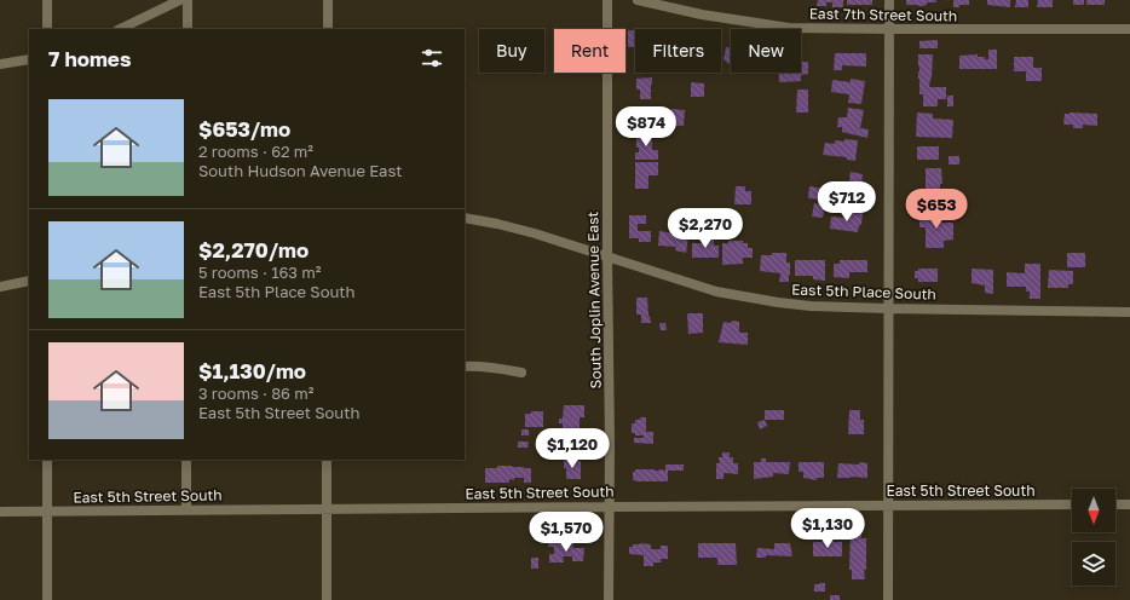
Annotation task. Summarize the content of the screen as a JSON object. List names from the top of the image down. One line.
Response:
{"streets":{"street":["East 7th Street South","East 5th Place South","South Joplin Avenue East","East 5th Street South"]},"crossings":[["East 5th Place South","South Joplin Avenue East"],["South Joplin Avenue East","East 5th Street South"]],"north":"bottom","page":{"chip":["Buy","Rent","Filters","New"],"heading":"7 homes","list":[{"name":"$653/mo","note":"2 rooms · 62 m² · South Hudson Avenue East"},{"name":"$2,270/mo","note":"5 rooms · 163 m² · East 5th Place South"},{"name":"$1,130/mo","note":"3 rooms · 86 m² · East 5th Street South"}],"price":["$874","$712","$653","$2,270","$1,120","$1,130","$1,570"]}}
